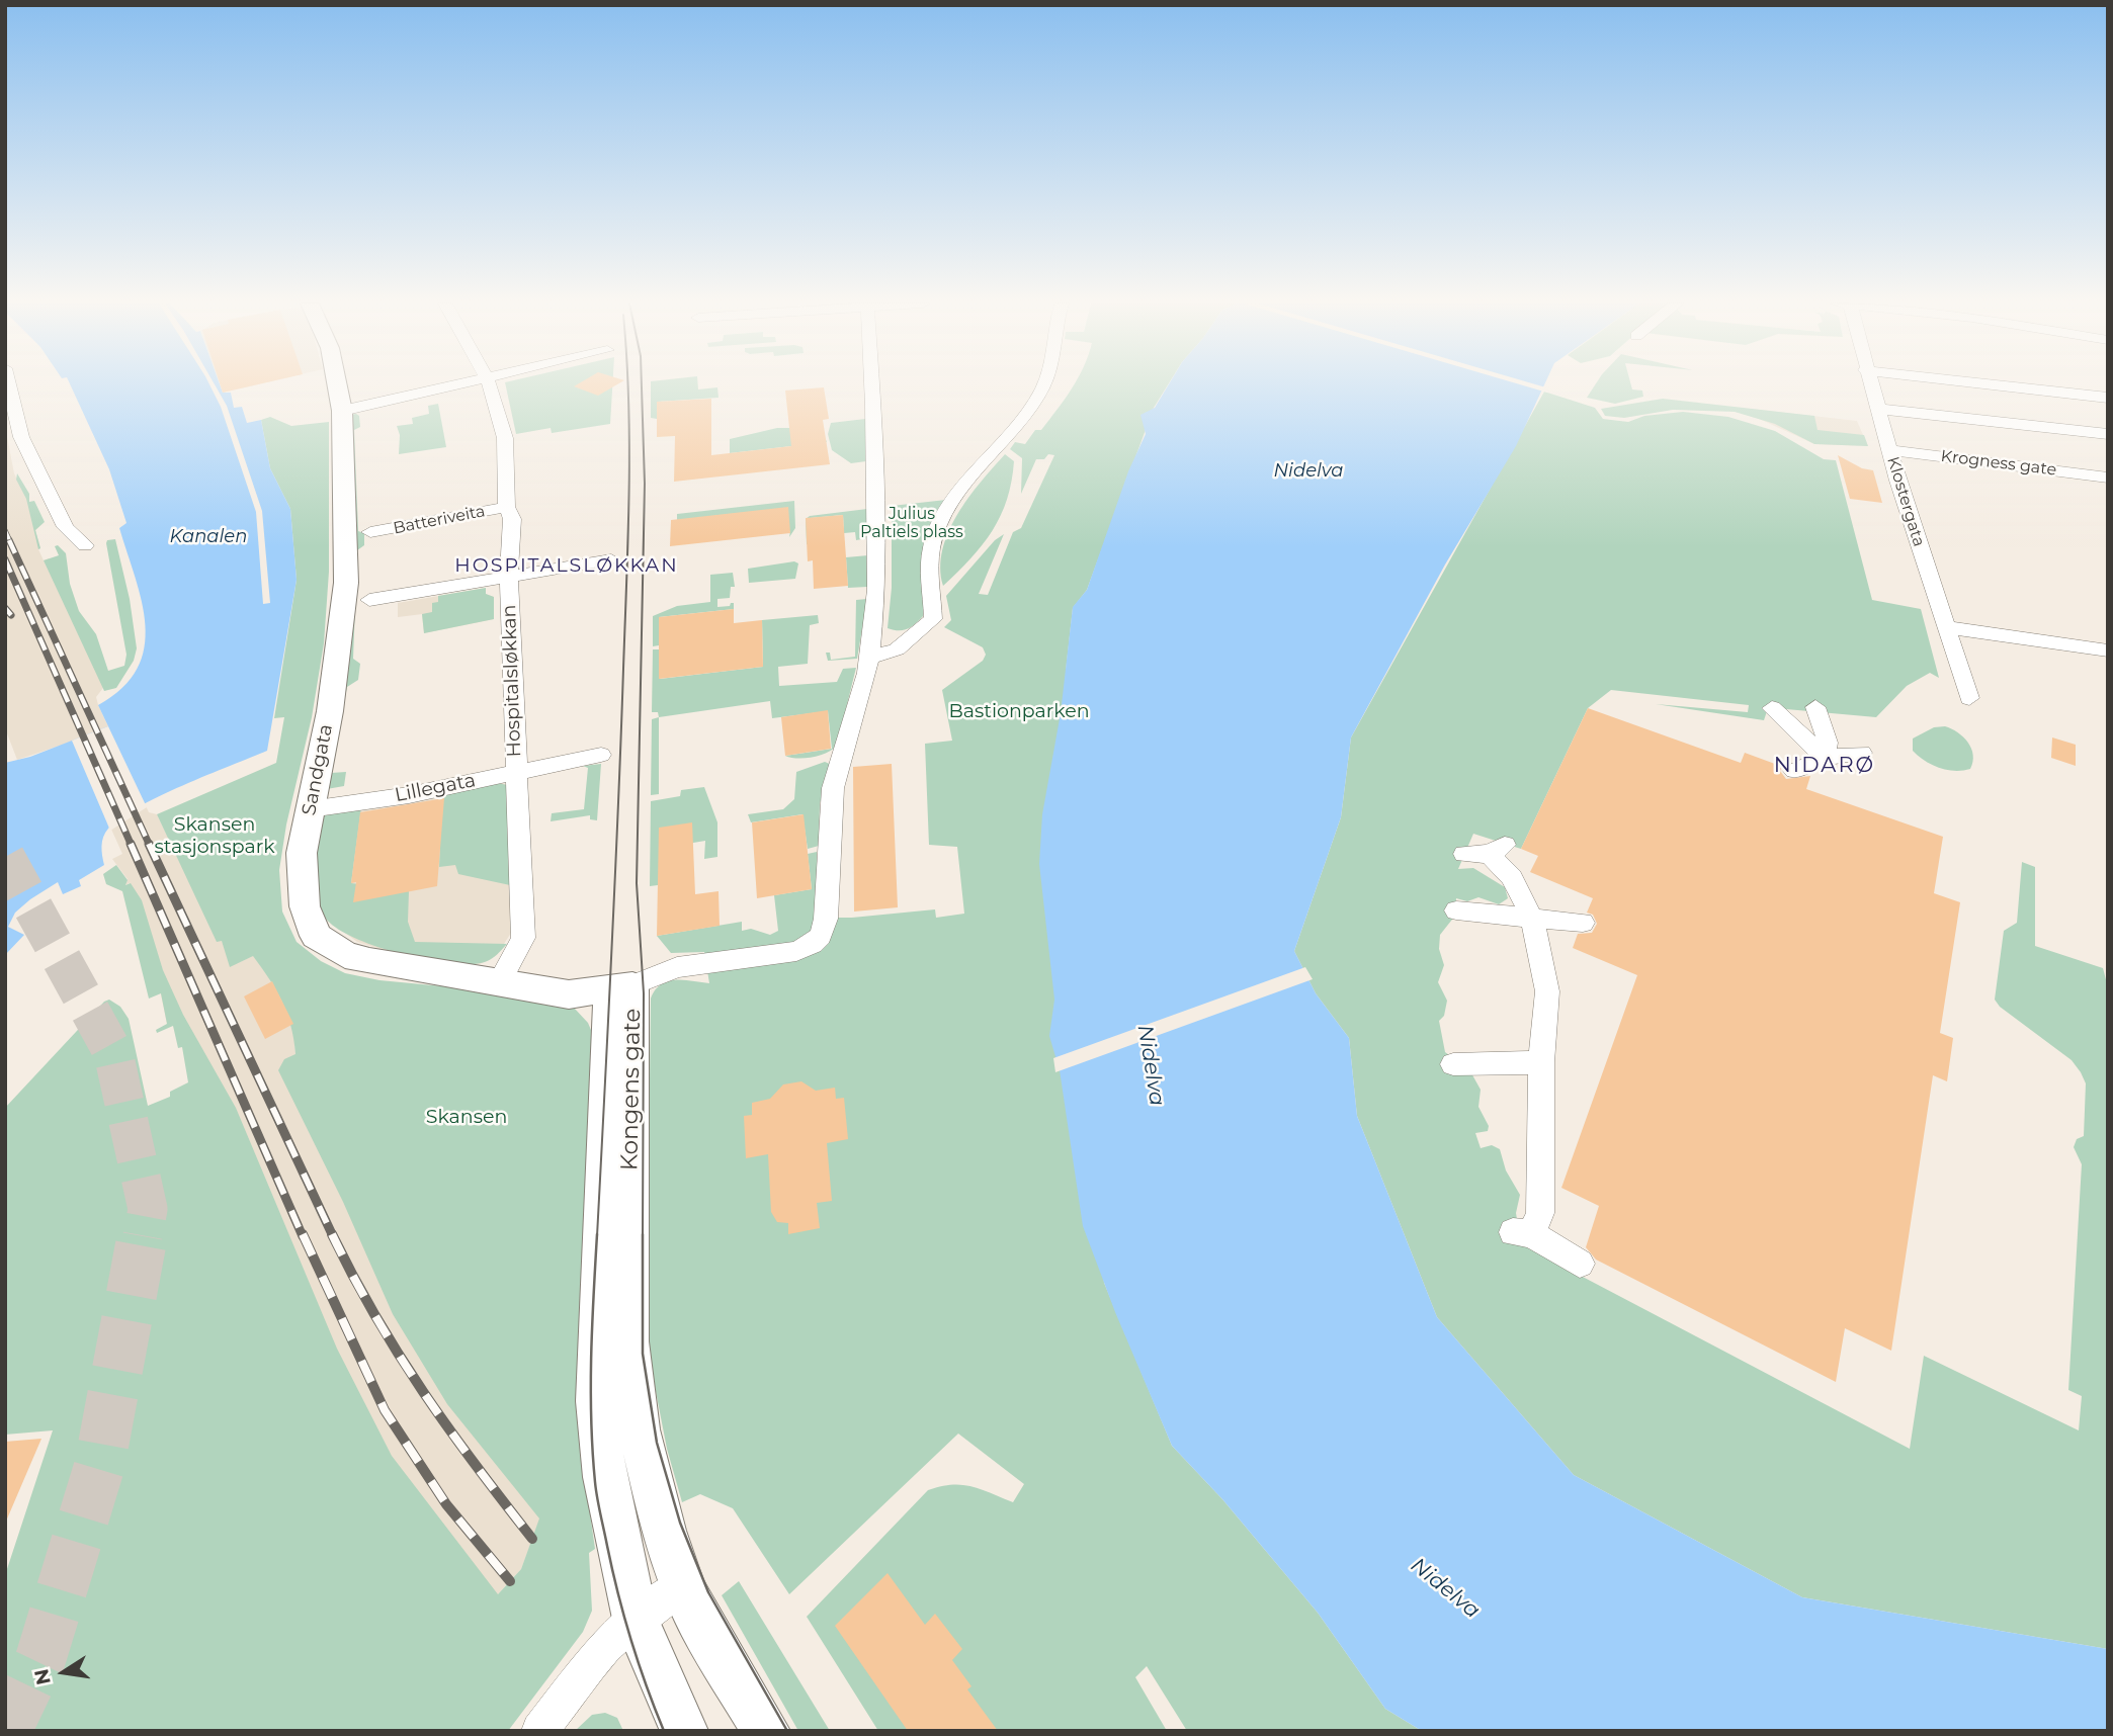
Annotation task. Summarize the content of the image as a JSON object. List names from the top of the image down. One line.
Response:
{"streets":{"main road":["Sandgata","Kongens gate"],"street":["Krogness gate","Klostergata","Batteriveita","Hospitalsløkkan","Lillegata"]},"crossings":[["Krogness gate","Klostergata"],["Batteriveita","Hospitalsløkkan"],["Hospitalsløkkan","Sandgata"],["Hospitalsløkkan","Lillegata"],["Sandgata","Lillegata"],["Sandgata","Kongens gate"]],"districts":["HOSPITALSLØKKAN","NIDARØ"],"water":["Nidelva","Kanalen"],"parks":["Julius Paltiels plass","Bastionparken","Skansen stasjonspark","Skansen"],"north":"left"}
